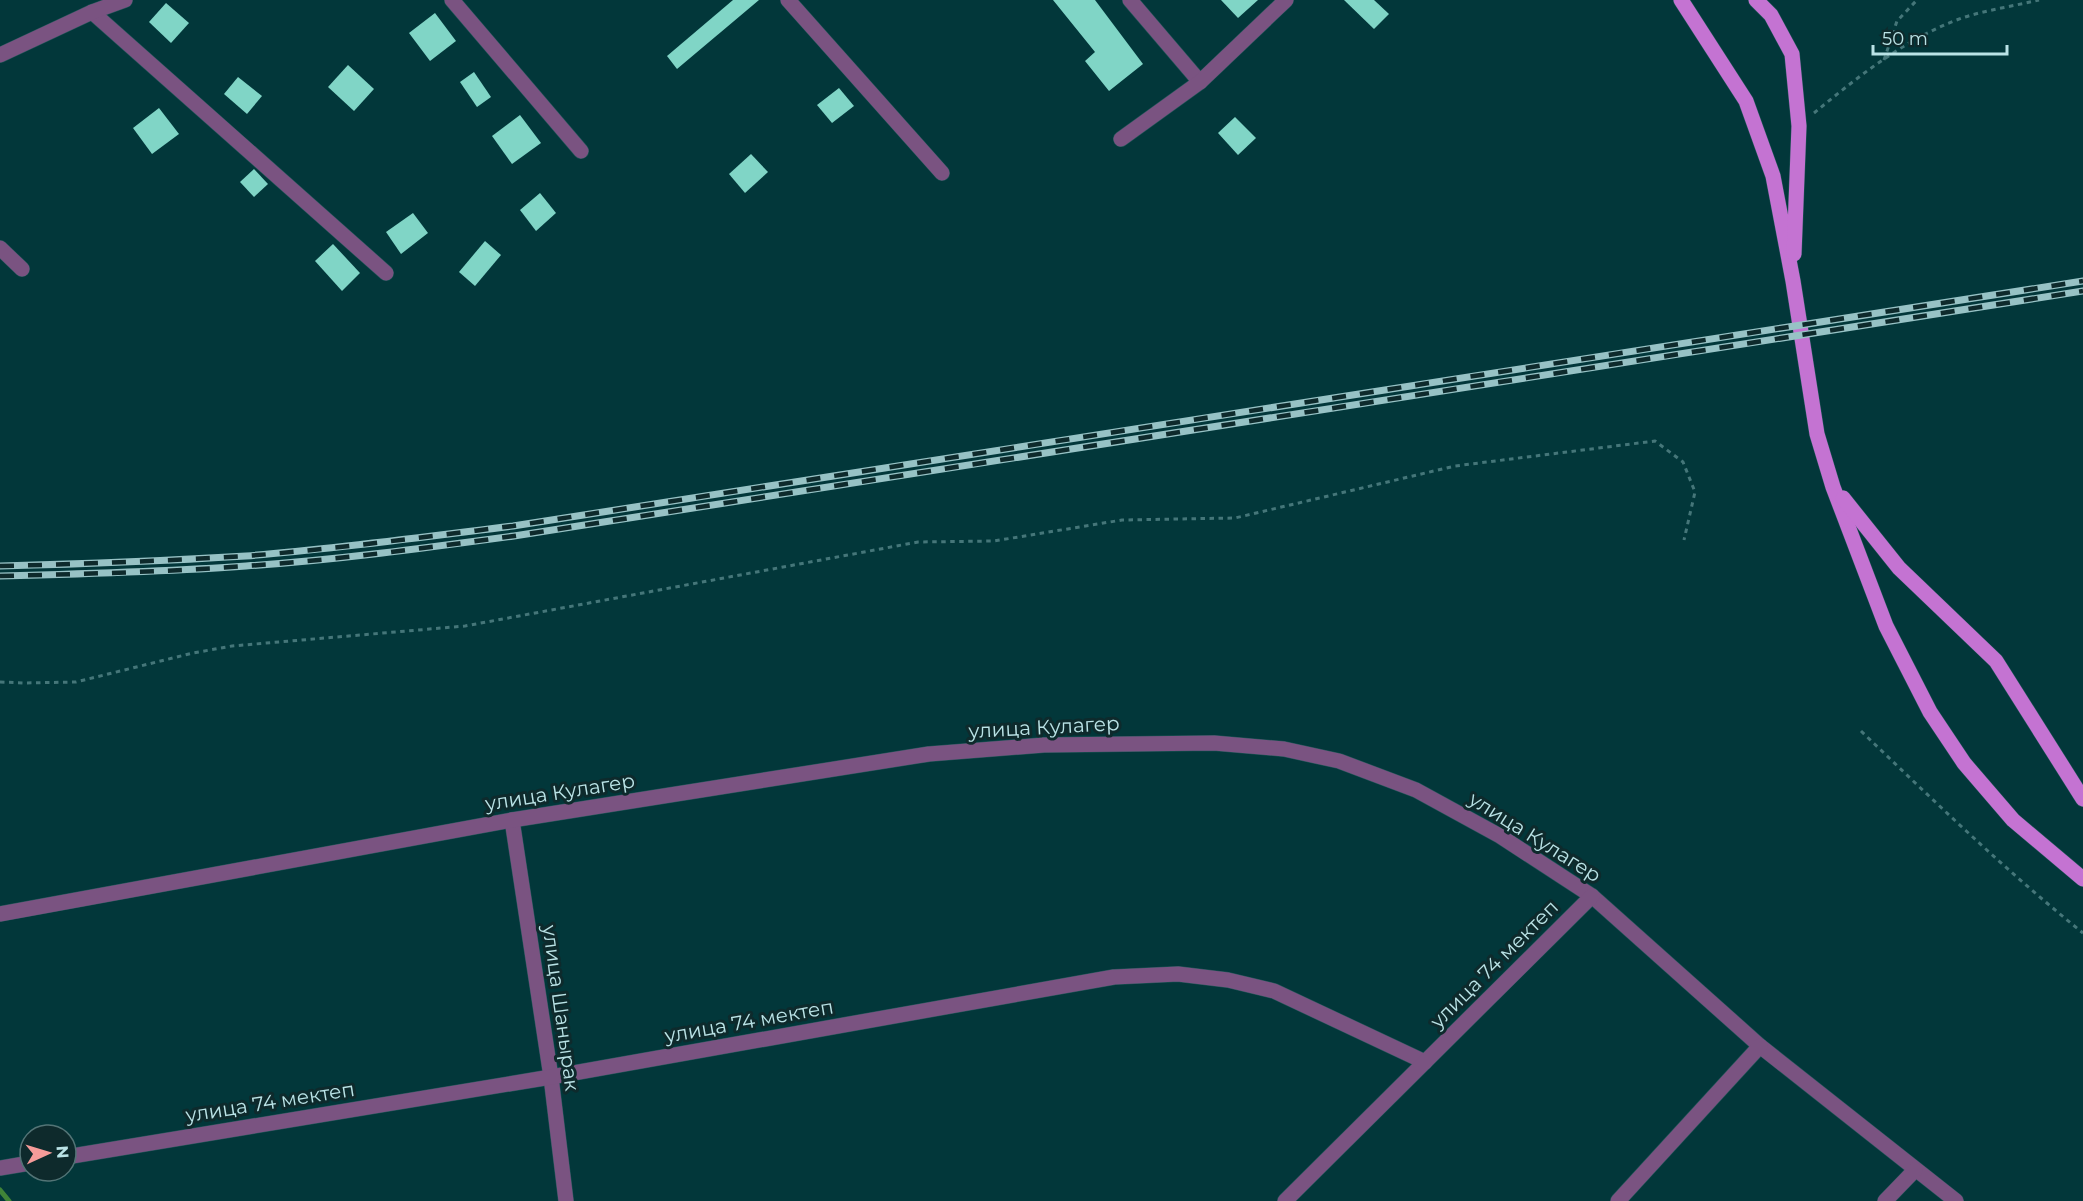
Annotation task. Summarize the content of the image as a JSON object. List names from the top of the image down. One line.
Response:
{"streets":{"street":["улица Кулагер","улица 74 мектеп","улица Шанырак"]},"crossings":[["улица Кулагер","улица 74 мектеп"],["улица Кулагер","улица Шанырак"],["улица 74 мектеп","улица Шанырак"]],"scale_bar":"50 m","north":"right"}
